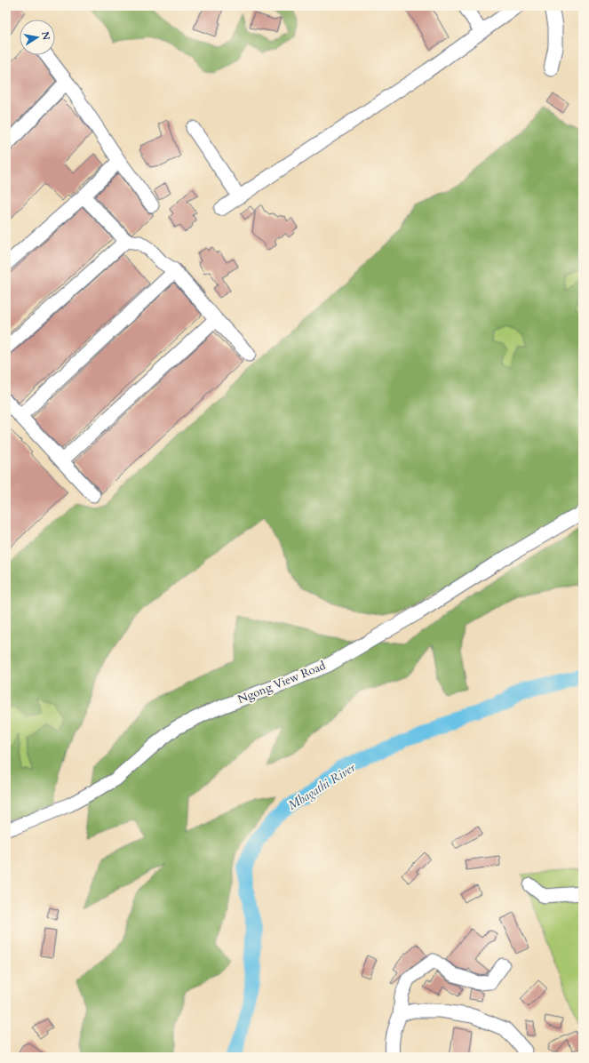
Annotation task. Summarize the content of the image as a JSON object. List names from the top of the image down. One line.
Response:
{"streets":{"street":["Ngong View Road"]},"water":["Mbagathi River"],"north":"right"}
